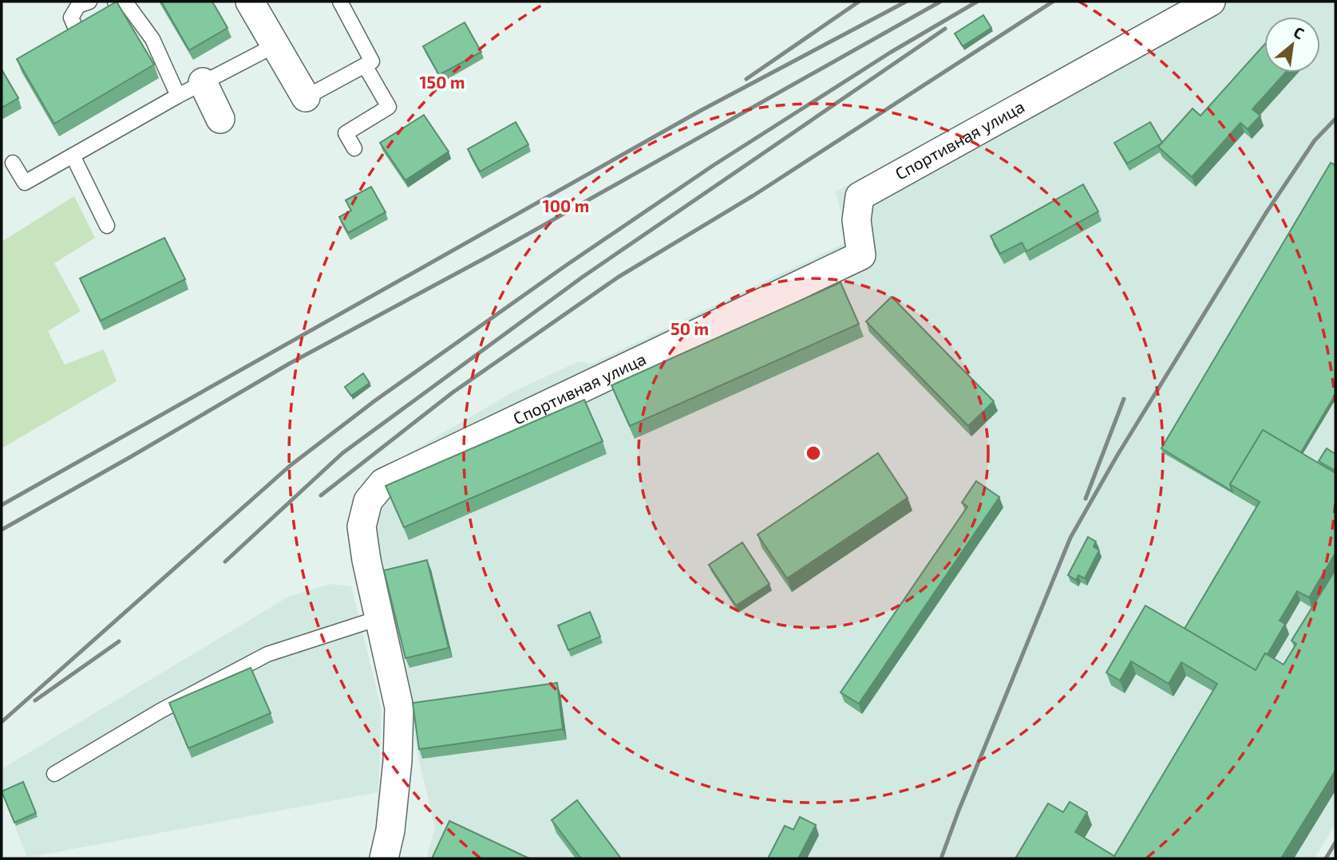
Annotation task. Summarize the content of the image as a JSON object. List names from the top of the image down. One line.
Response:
{"streets":{"street":["Спортивная улица"]},"north":"top right","rings":["150 m","100 m","50 m"]}
